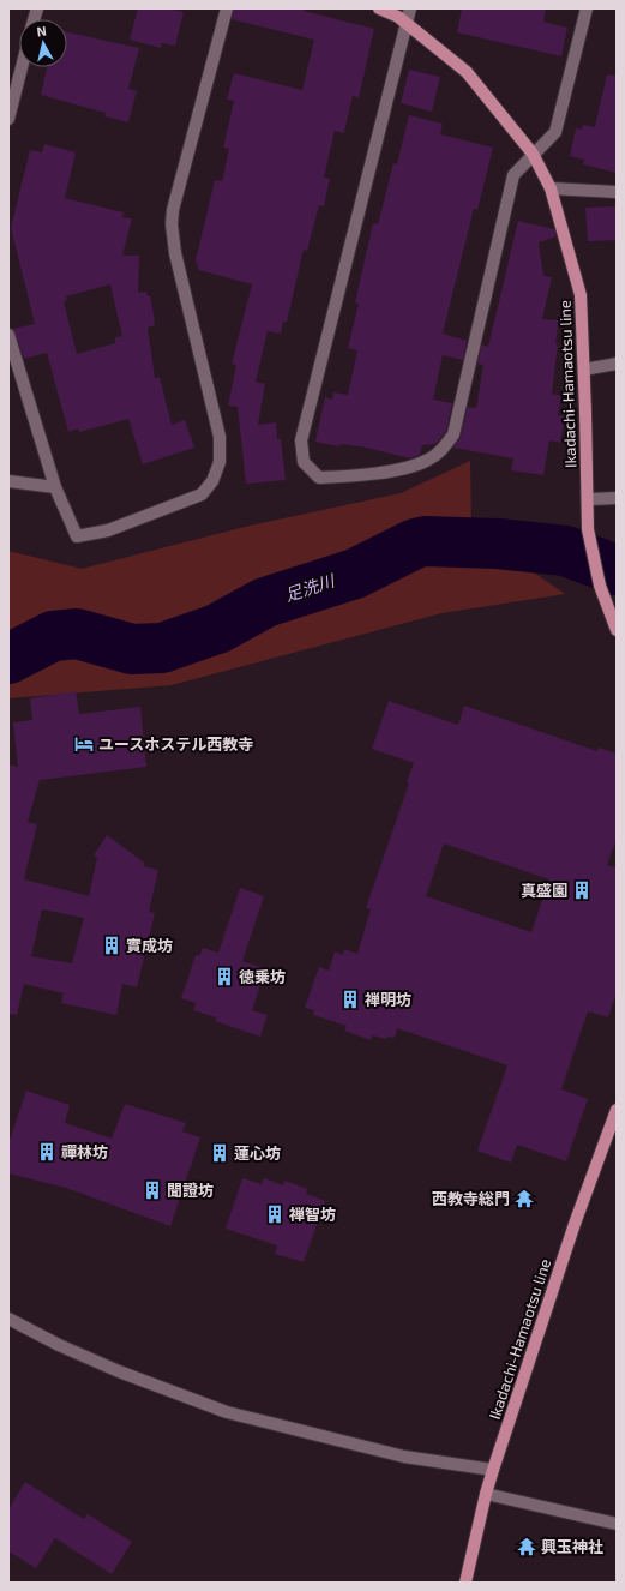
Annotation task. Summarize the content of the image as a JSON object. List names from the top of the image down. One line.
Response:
{"streets":{"main road":["Ikadachi-Hamaotsu line"]},"water":["足洗川"],"places":{"hotel":["ユースホステル西教寺"],"building":["真盛園","實成坊","徳乗坊","禅明坊","禪林坊","蓮心坊","聞證坊","禅智坊"],"temple":["西教寺総門","興玉神社"]},"north":"top"}
